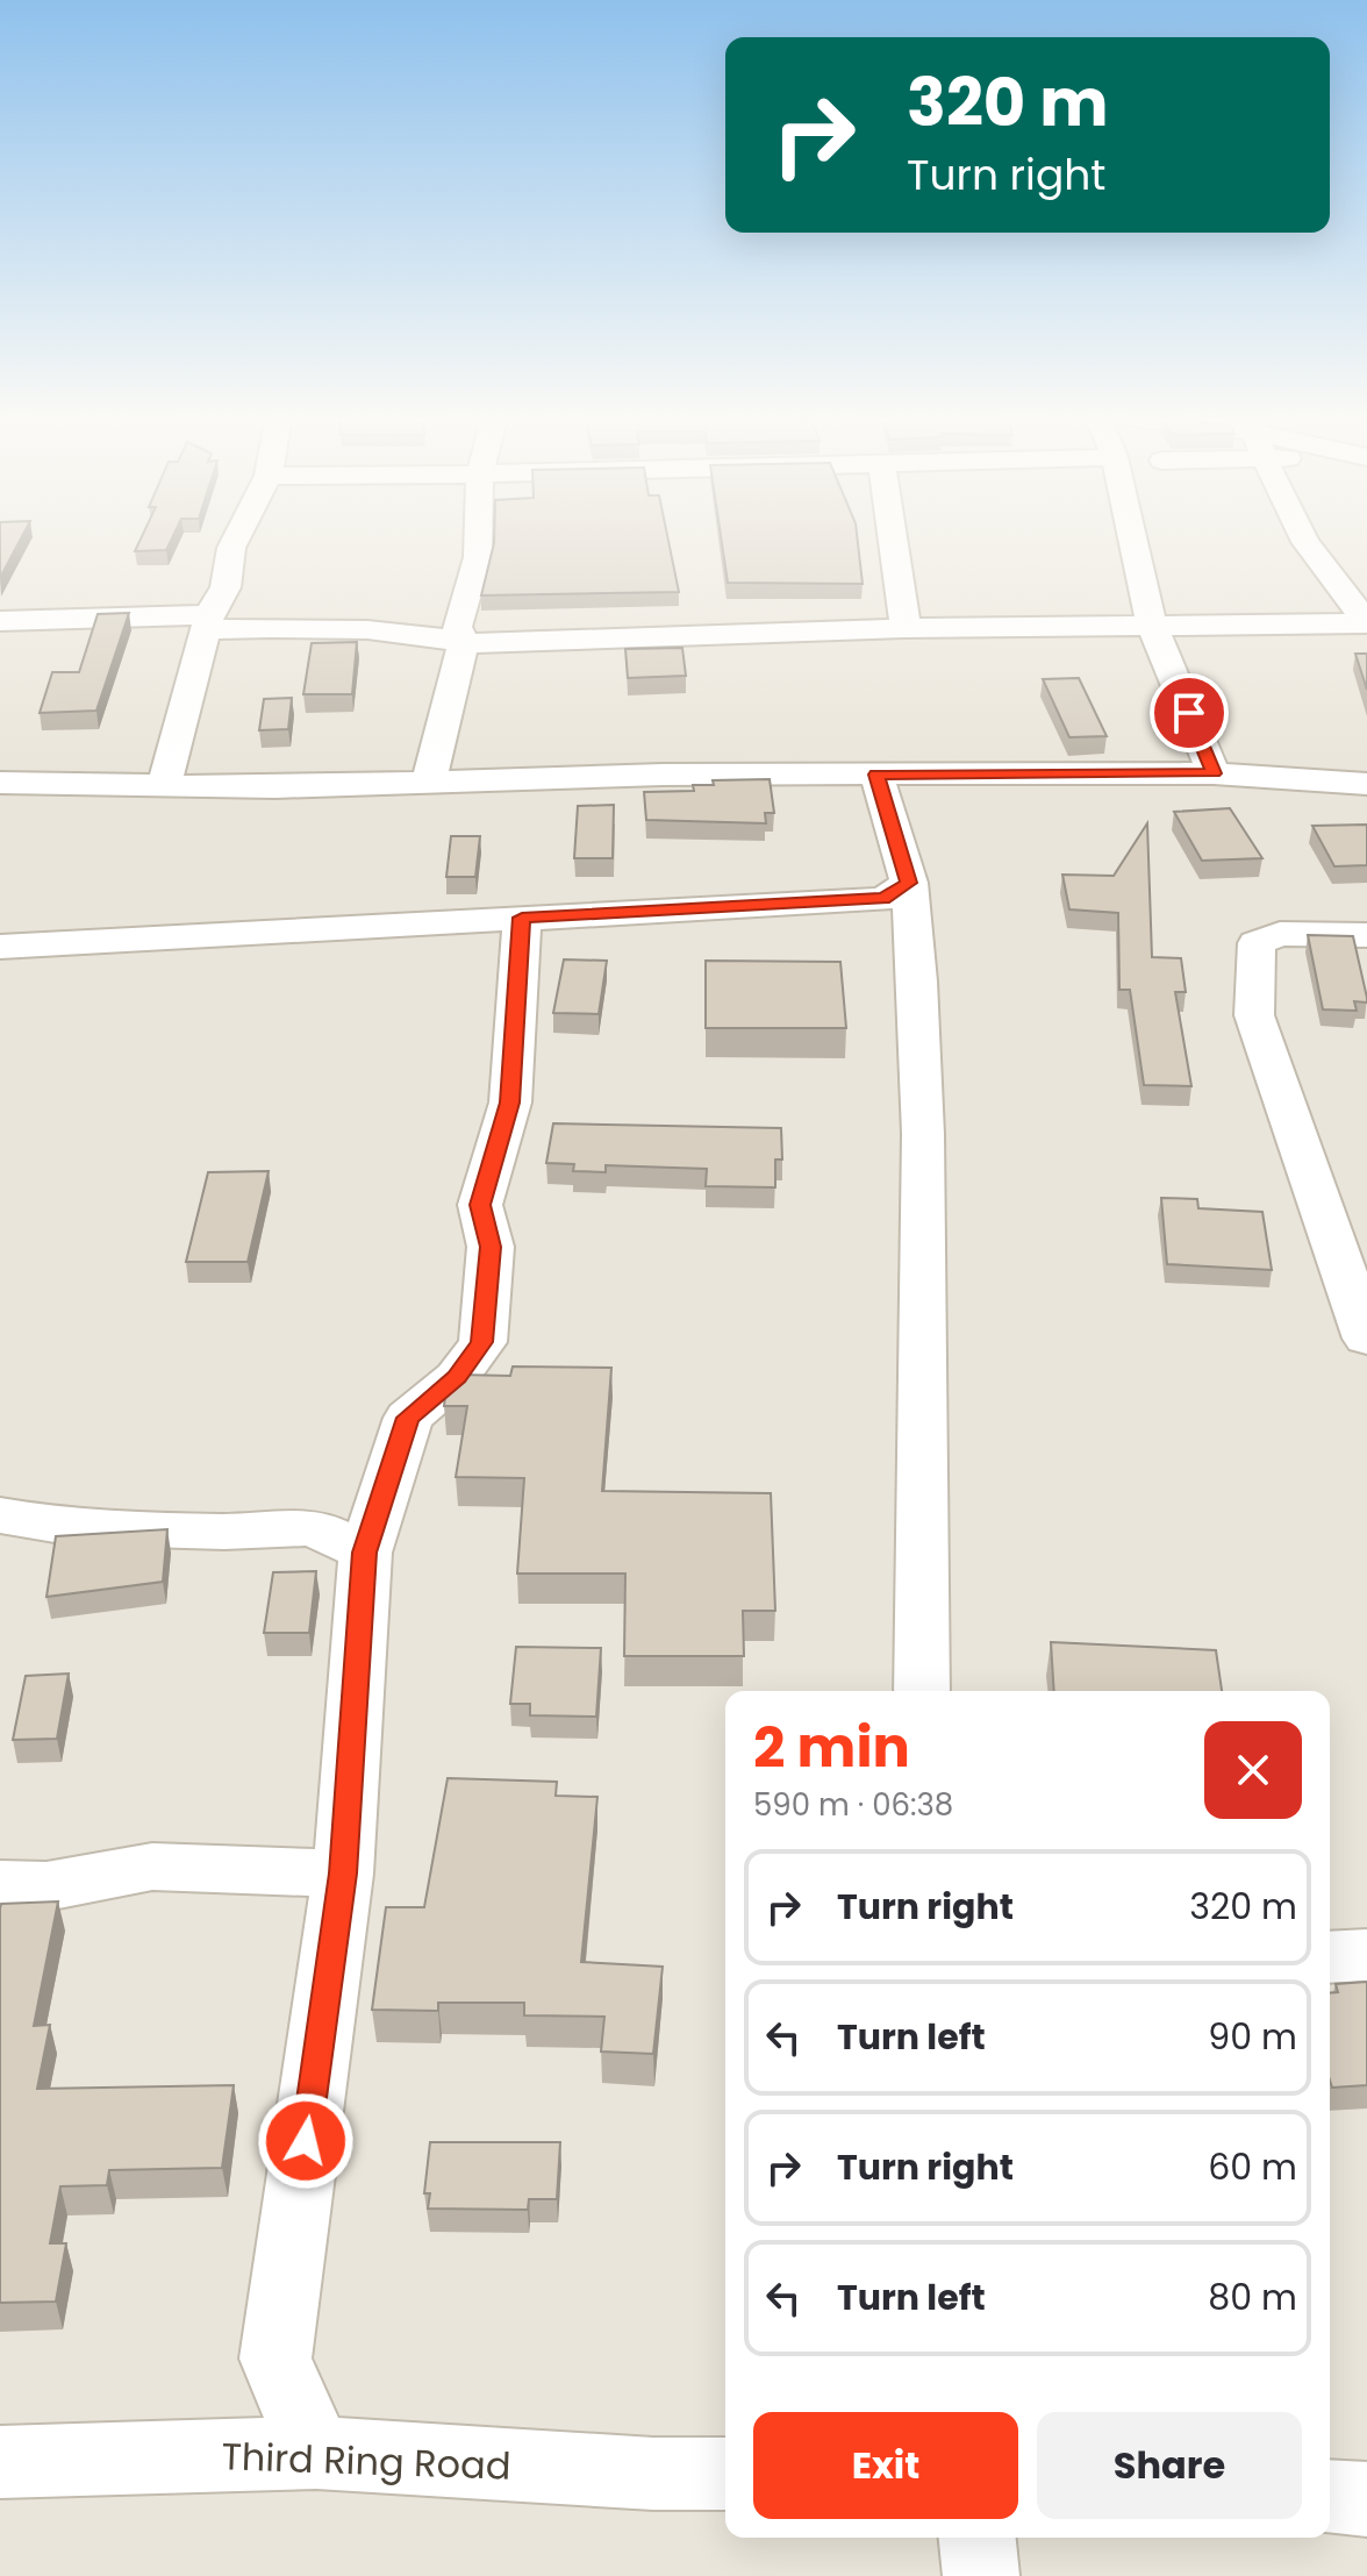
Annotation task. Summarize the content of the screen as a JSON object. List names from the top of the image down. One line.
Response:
{"streets":{"street":["Third Ring Road"]},"page":{"turn":["320 m","Turn right"],"heading":["2 min","590 m · 06:38"],"list":[{"name":"Turn right","value":"320 m"},{"name":"Turn left","value":"90 m"},{"name":"Turn right","value":"60 m"},{"name":"Turn left","value":"80 m"}],"buttons":["Exit","Share"]}}
